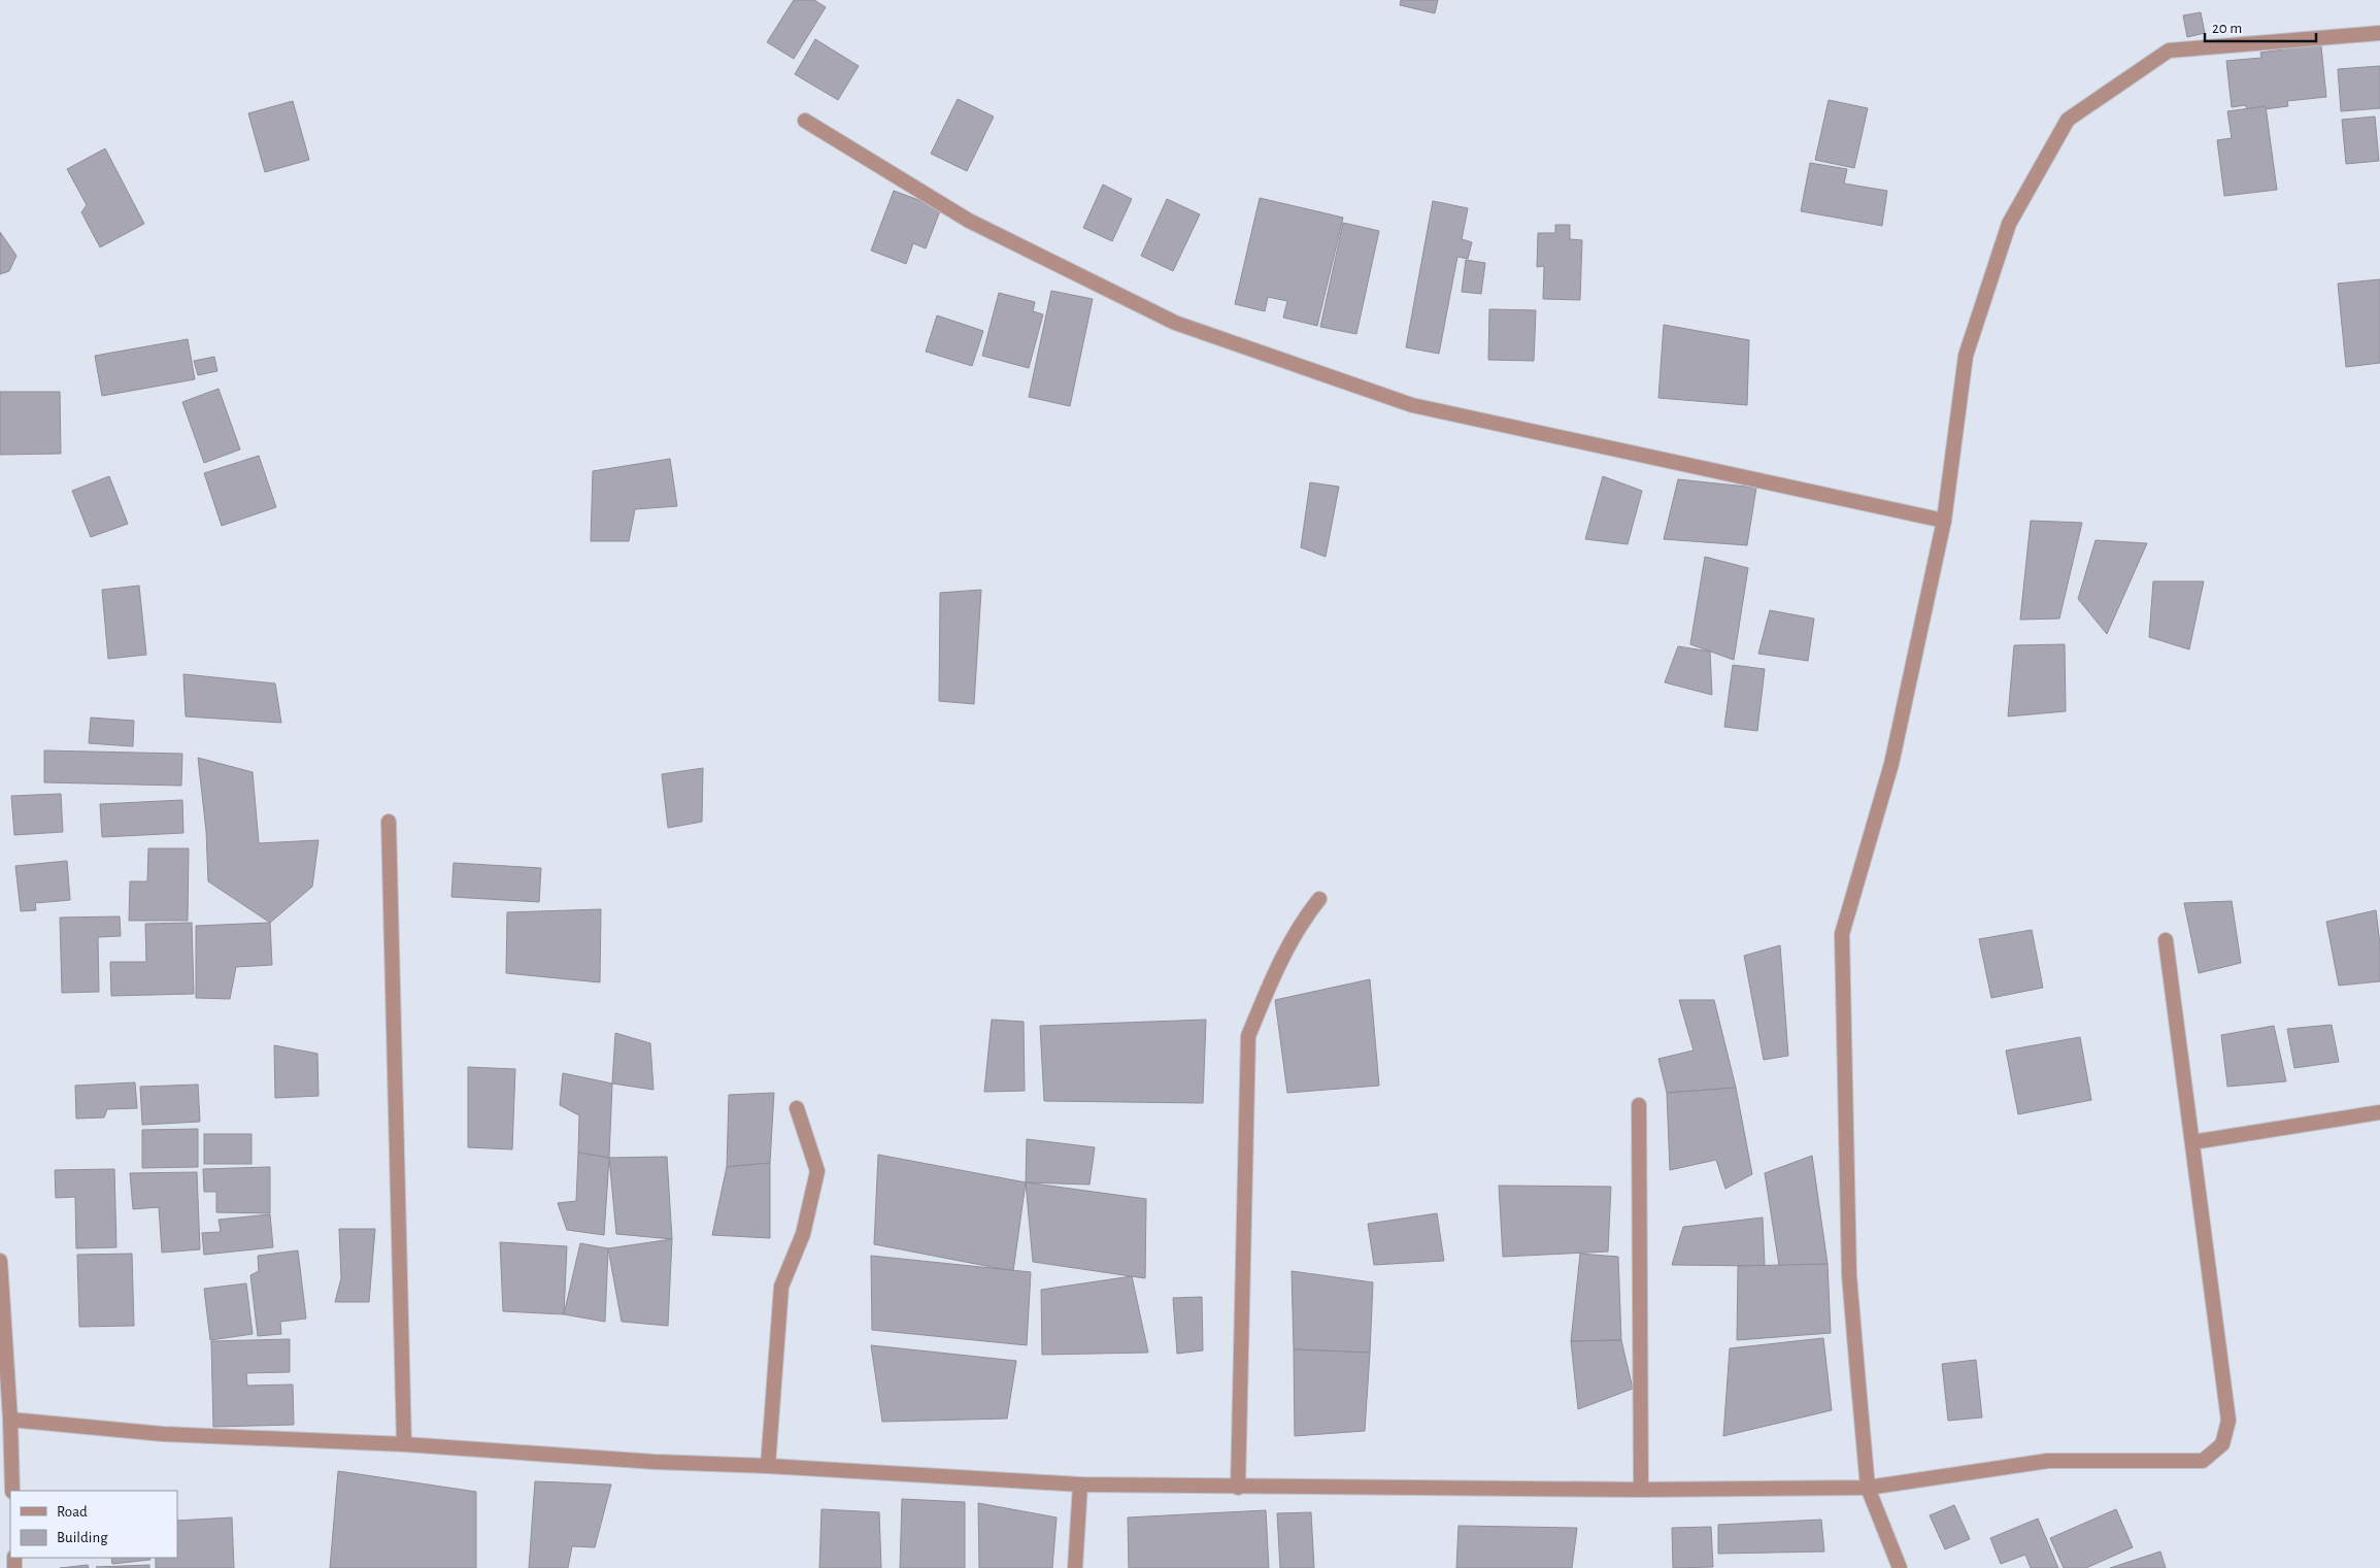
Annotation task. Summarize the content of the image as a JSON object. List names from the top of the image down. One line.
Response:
{"legend":["Road","Building"],"scale_bar":"20 m"}
